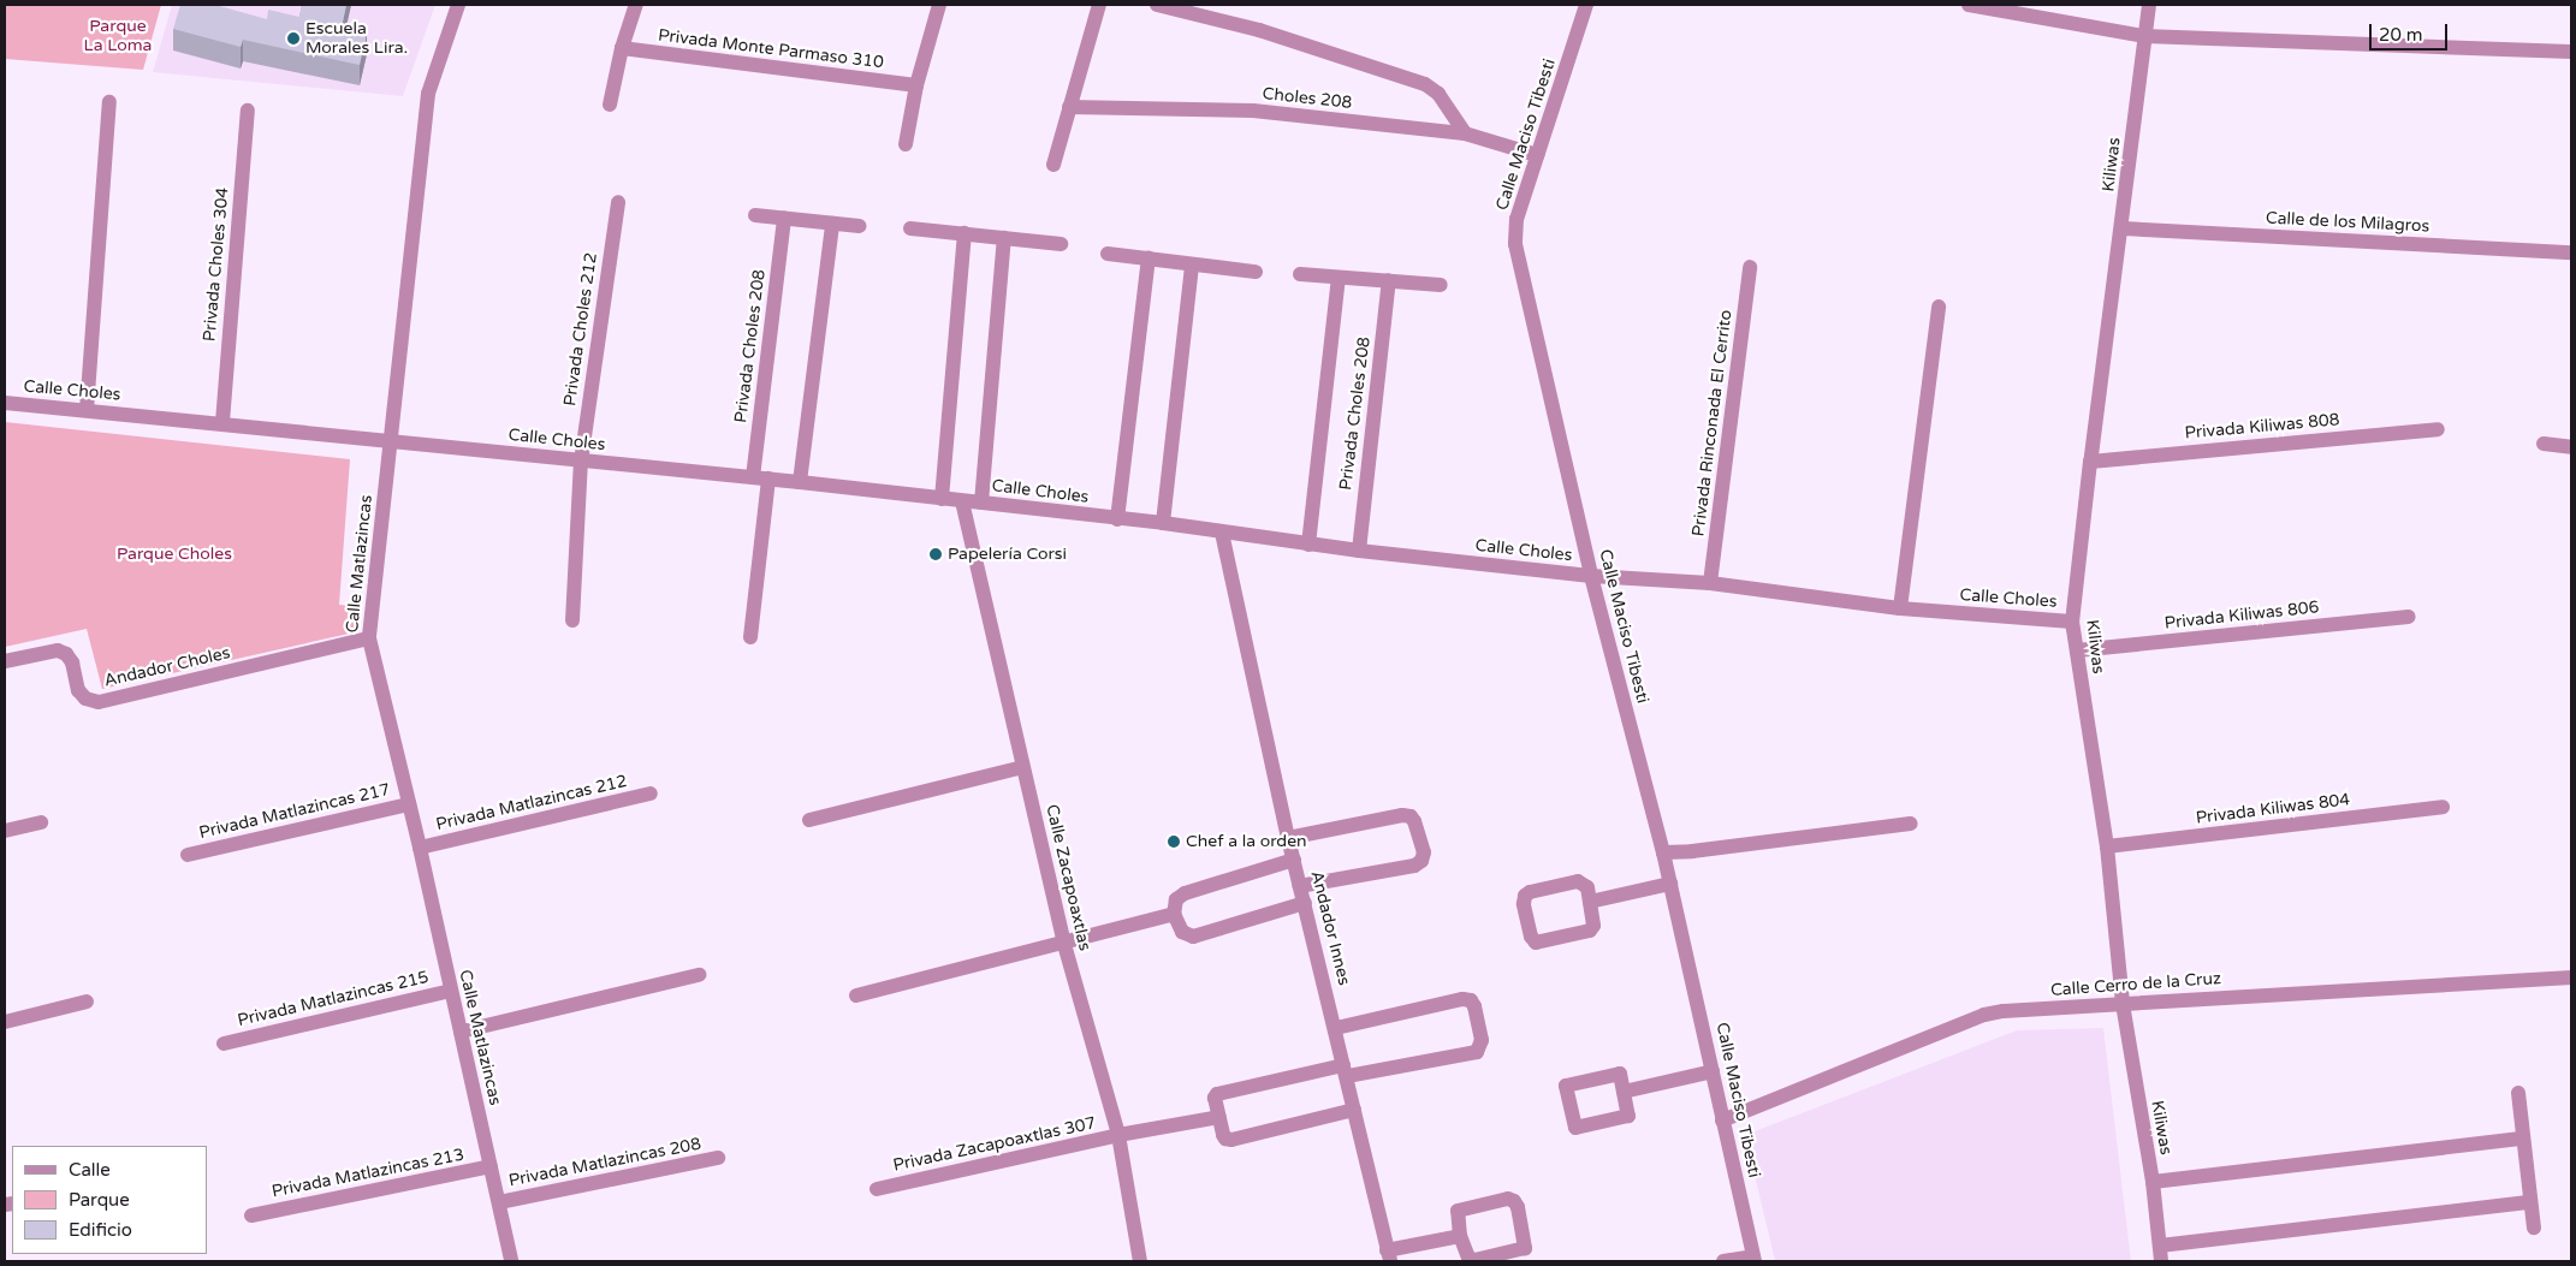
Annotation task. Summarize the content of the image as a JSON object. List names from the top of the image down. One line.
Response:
{"streets":{"street":["Privada Monte Parmaso 310","Choles 208","Calle Maciso Tibesti","Kiliwas","Calle de los Milagros","Privada Choles 304","Privada Choles 212","Privada Choles 208","Calle Choles","Privada Rinconada El Cerrito","Privada Kiliwas 808","Calle Matlazincas","Privada Kiliwas 806","Andador Choles","Privada Matlazincas 212","Privada Kiliwas 804","Privada Matlazincas 217","Calle Zacapoaxtlas","Andador Innes","Calle Cerro de la Cruz","Privada Matlazincas 215","Privada Zacapoaxtlas 307","Privada Matlazincas 208","Privada Matlazincas 213"]},"crossings":[["Choles 208","Calle Maciso Tibesti"],["Calle Maciso Tibesti","Calle Choles"],["Calle Maciso Tibesti","Calle Cerro de la Cruz"],["Kiliwas","Calle de los Milagros"],["Kiliwas","Calle Choles"],["Kiliwas","Privada Kiliwas 808"],["Kiliwas","Privada Kiliwas 806"],["Kiliwas","Privada Kiliwas 804"],["Kiliwas","Calle Cerro de la Cruz"],["Privada Choles 304","Calle Choles"],["Privada Choles 212","Calle Choles"],["Privada Choles 208","Calle Choles"],["Calle Choles","Privada Rinconada El Cerrito"],["Calle Choles","Calle Matlazincas"],["Calle Choles","Calle Zacapoaxtlas"],["Calle Choles","Andador Innes"],["Calle Matlazincas","Andador Choles"],["Calle Matlazincas","Privada Matlazincas 212"],["Calle Matlazincas","Privada Matlazincas 217"],["Calle Matlazincas","Privada Matlazincas 215"],["Calle Matlazincas","Privada Matlazincas 208"],["Calle Matlazincas","Privada Matlazincas 213"],["Calle Zacapoaxtlas","Privada Zacapoaxtlas 307"]],"parks":["Parque La Loma","Parque Choles"],"places":["Escuela Morales Lira.","Papelería Corsi","Chef a la orden"],"legend":["Calle","Parque","Edificio"],"scale_bar":"20 m"}
